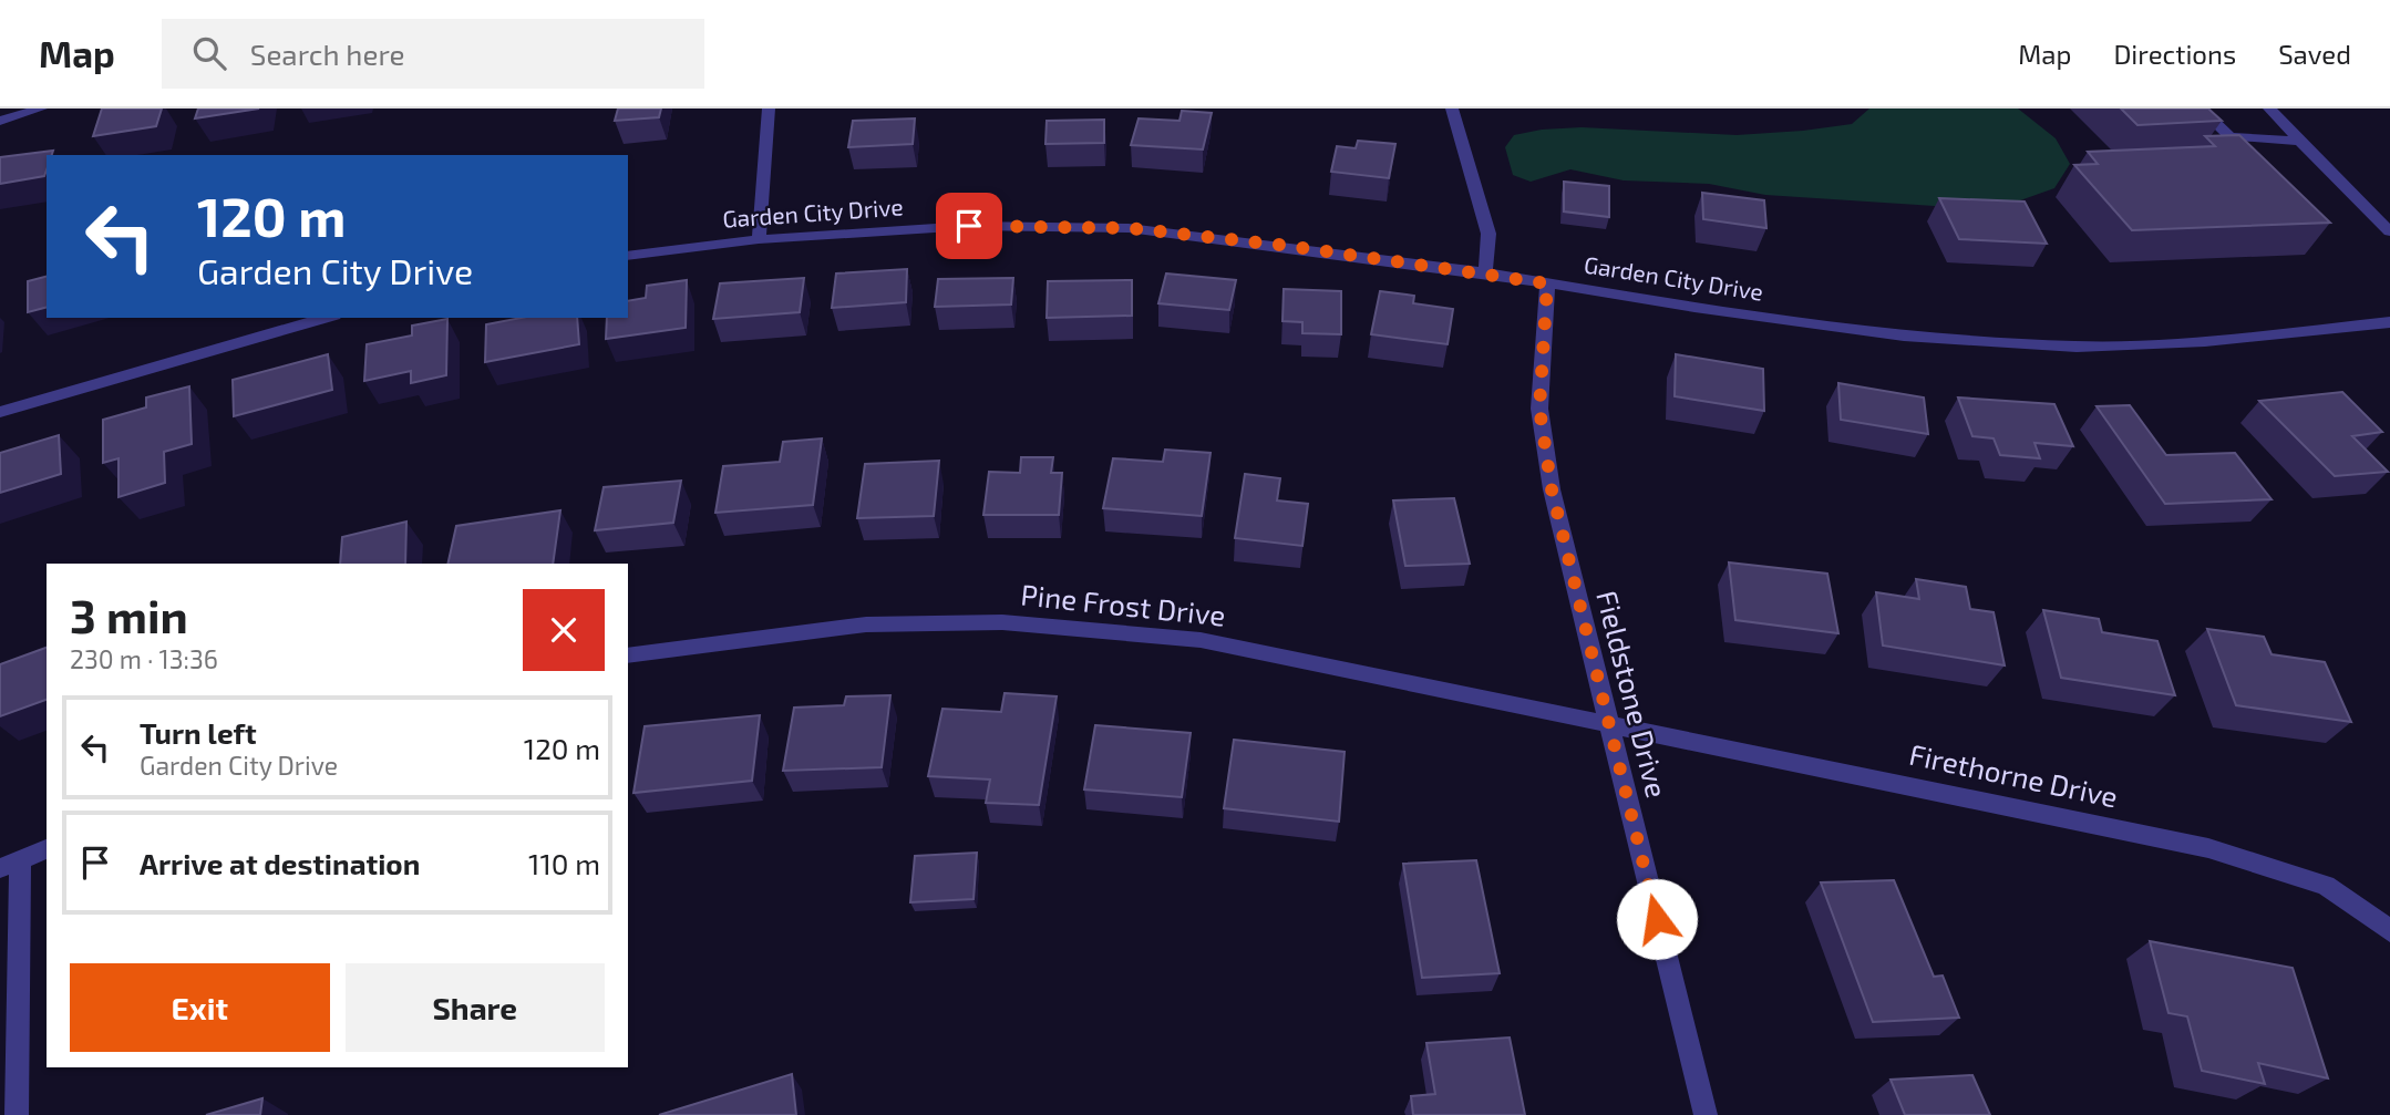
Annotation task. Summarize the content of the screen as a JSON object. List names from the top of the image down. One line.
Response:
{"streets":{"street":["Garden City Drive","Pine Frost Drive","Fieldstone Drive","Firethorne Drive"]},"crossings":[["Garden City Drive","Fieldstone Drive"],["Pine Frost Drive","Fieldstone Drive"],["Pine Frost Drive","Firethorne Drive"],["Fieldstone Drive","Firethorne Drive"]],"page":{"header":"Map","search":"Search here","nav":["Map","Directions","Saved"],"turn":["120 m","Garden City Drive"],"heading":["3 min","230 m · 13:36"],"list":[{"name":"Turn left","note":"Garden City Drive","value":"120 m"},{"name":"Arrive at destination","value":"110 m"}],"buttons":["Exit","Share"]}}
